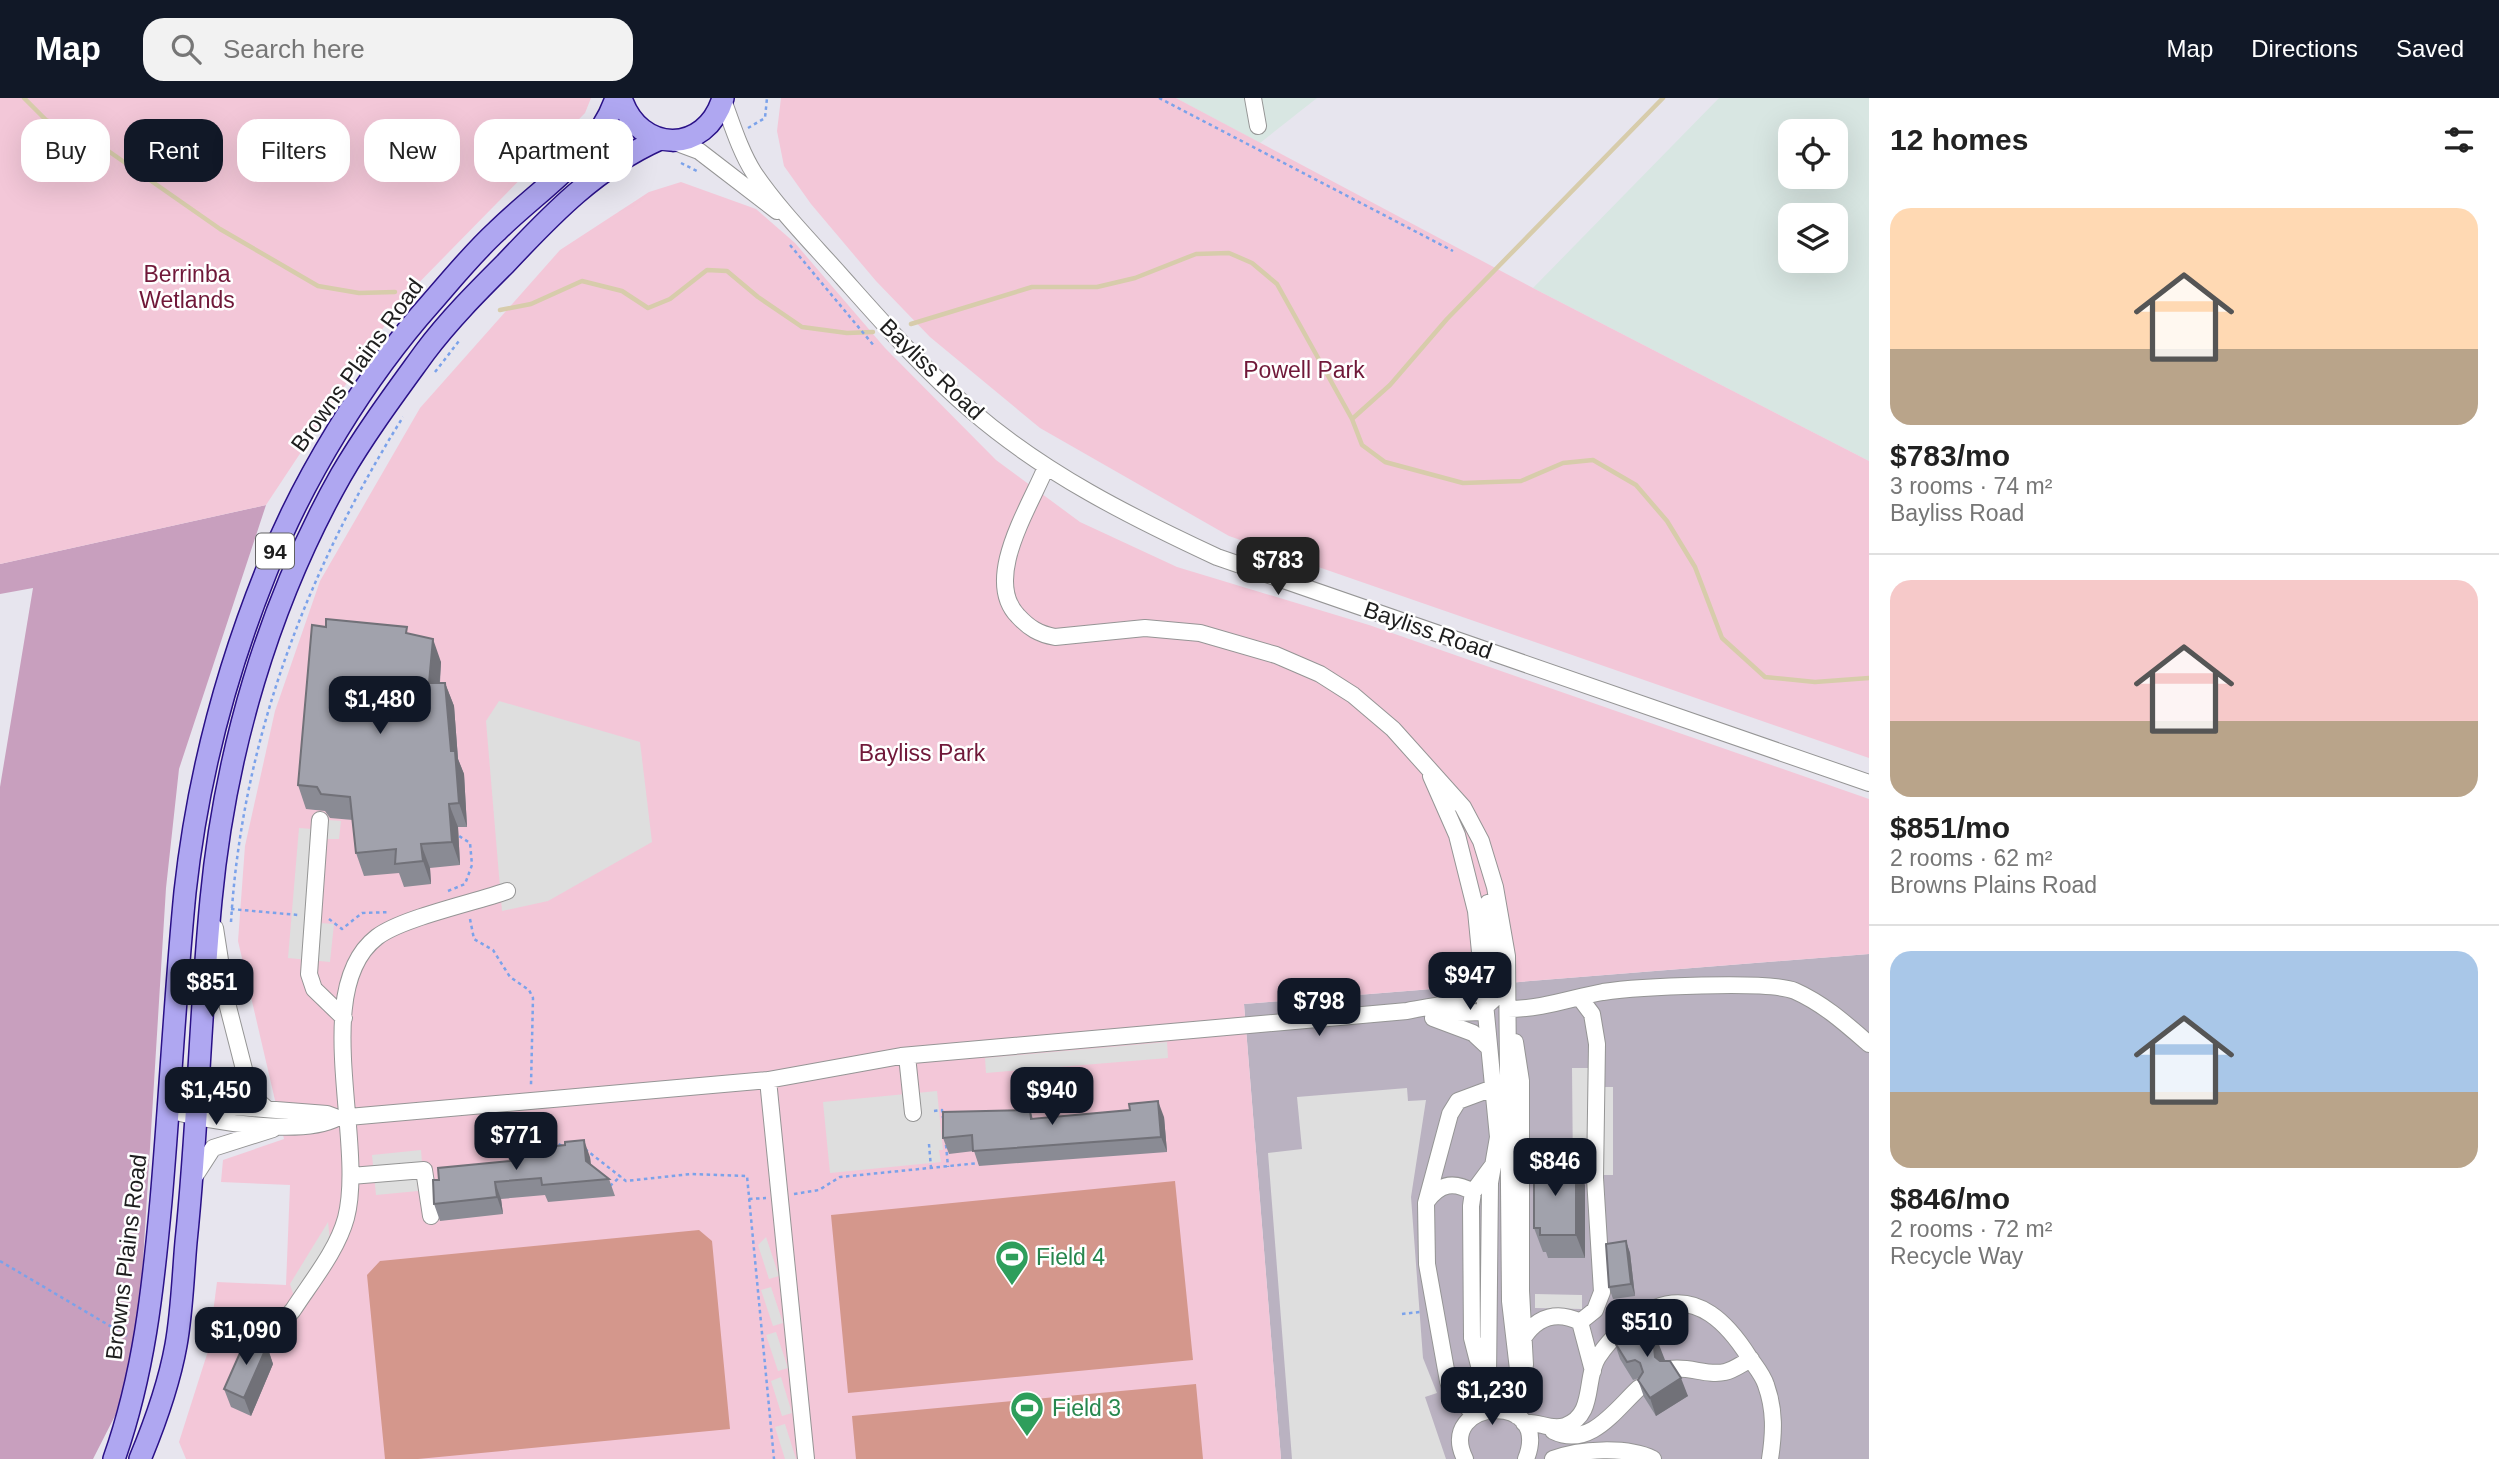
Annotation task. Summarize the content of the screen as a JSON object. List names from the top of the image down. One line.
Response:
{"streets":{"main road":["Browns Plains Road","94"],"street":["Bayliss Road"]},"crossings":[["Browns Plains Road","Bayliss Road"],["Browns Plains Road","94"],["Bayliss Road","94"]],"parks":["Berrinba Wetlands","Powell Park","Bayliss Park"],"places":{"sports":["Field 4","Field 3"]},"page":{"header":"Map","search":"Search here","nav":["Map","Directions","Saved"],"heading":"12 homes","chip":["Buy","Rent","Filters","New","Apartment"],"list":[{"name":"$783/mo","note":"3 rooms · 74 m² · Bayliss Road"},{"name":"$851/mo","note":"2 rooms · 62 m² · Browns Plains Road"},{"name":"$846/mo","note":"2 rooms · 72 m² · Recycle Way"}],"price":["$783","$1,480","$947","$851","$798","$1,450","$940","$771","$846","$510","$1,090","$1,230"]}}
